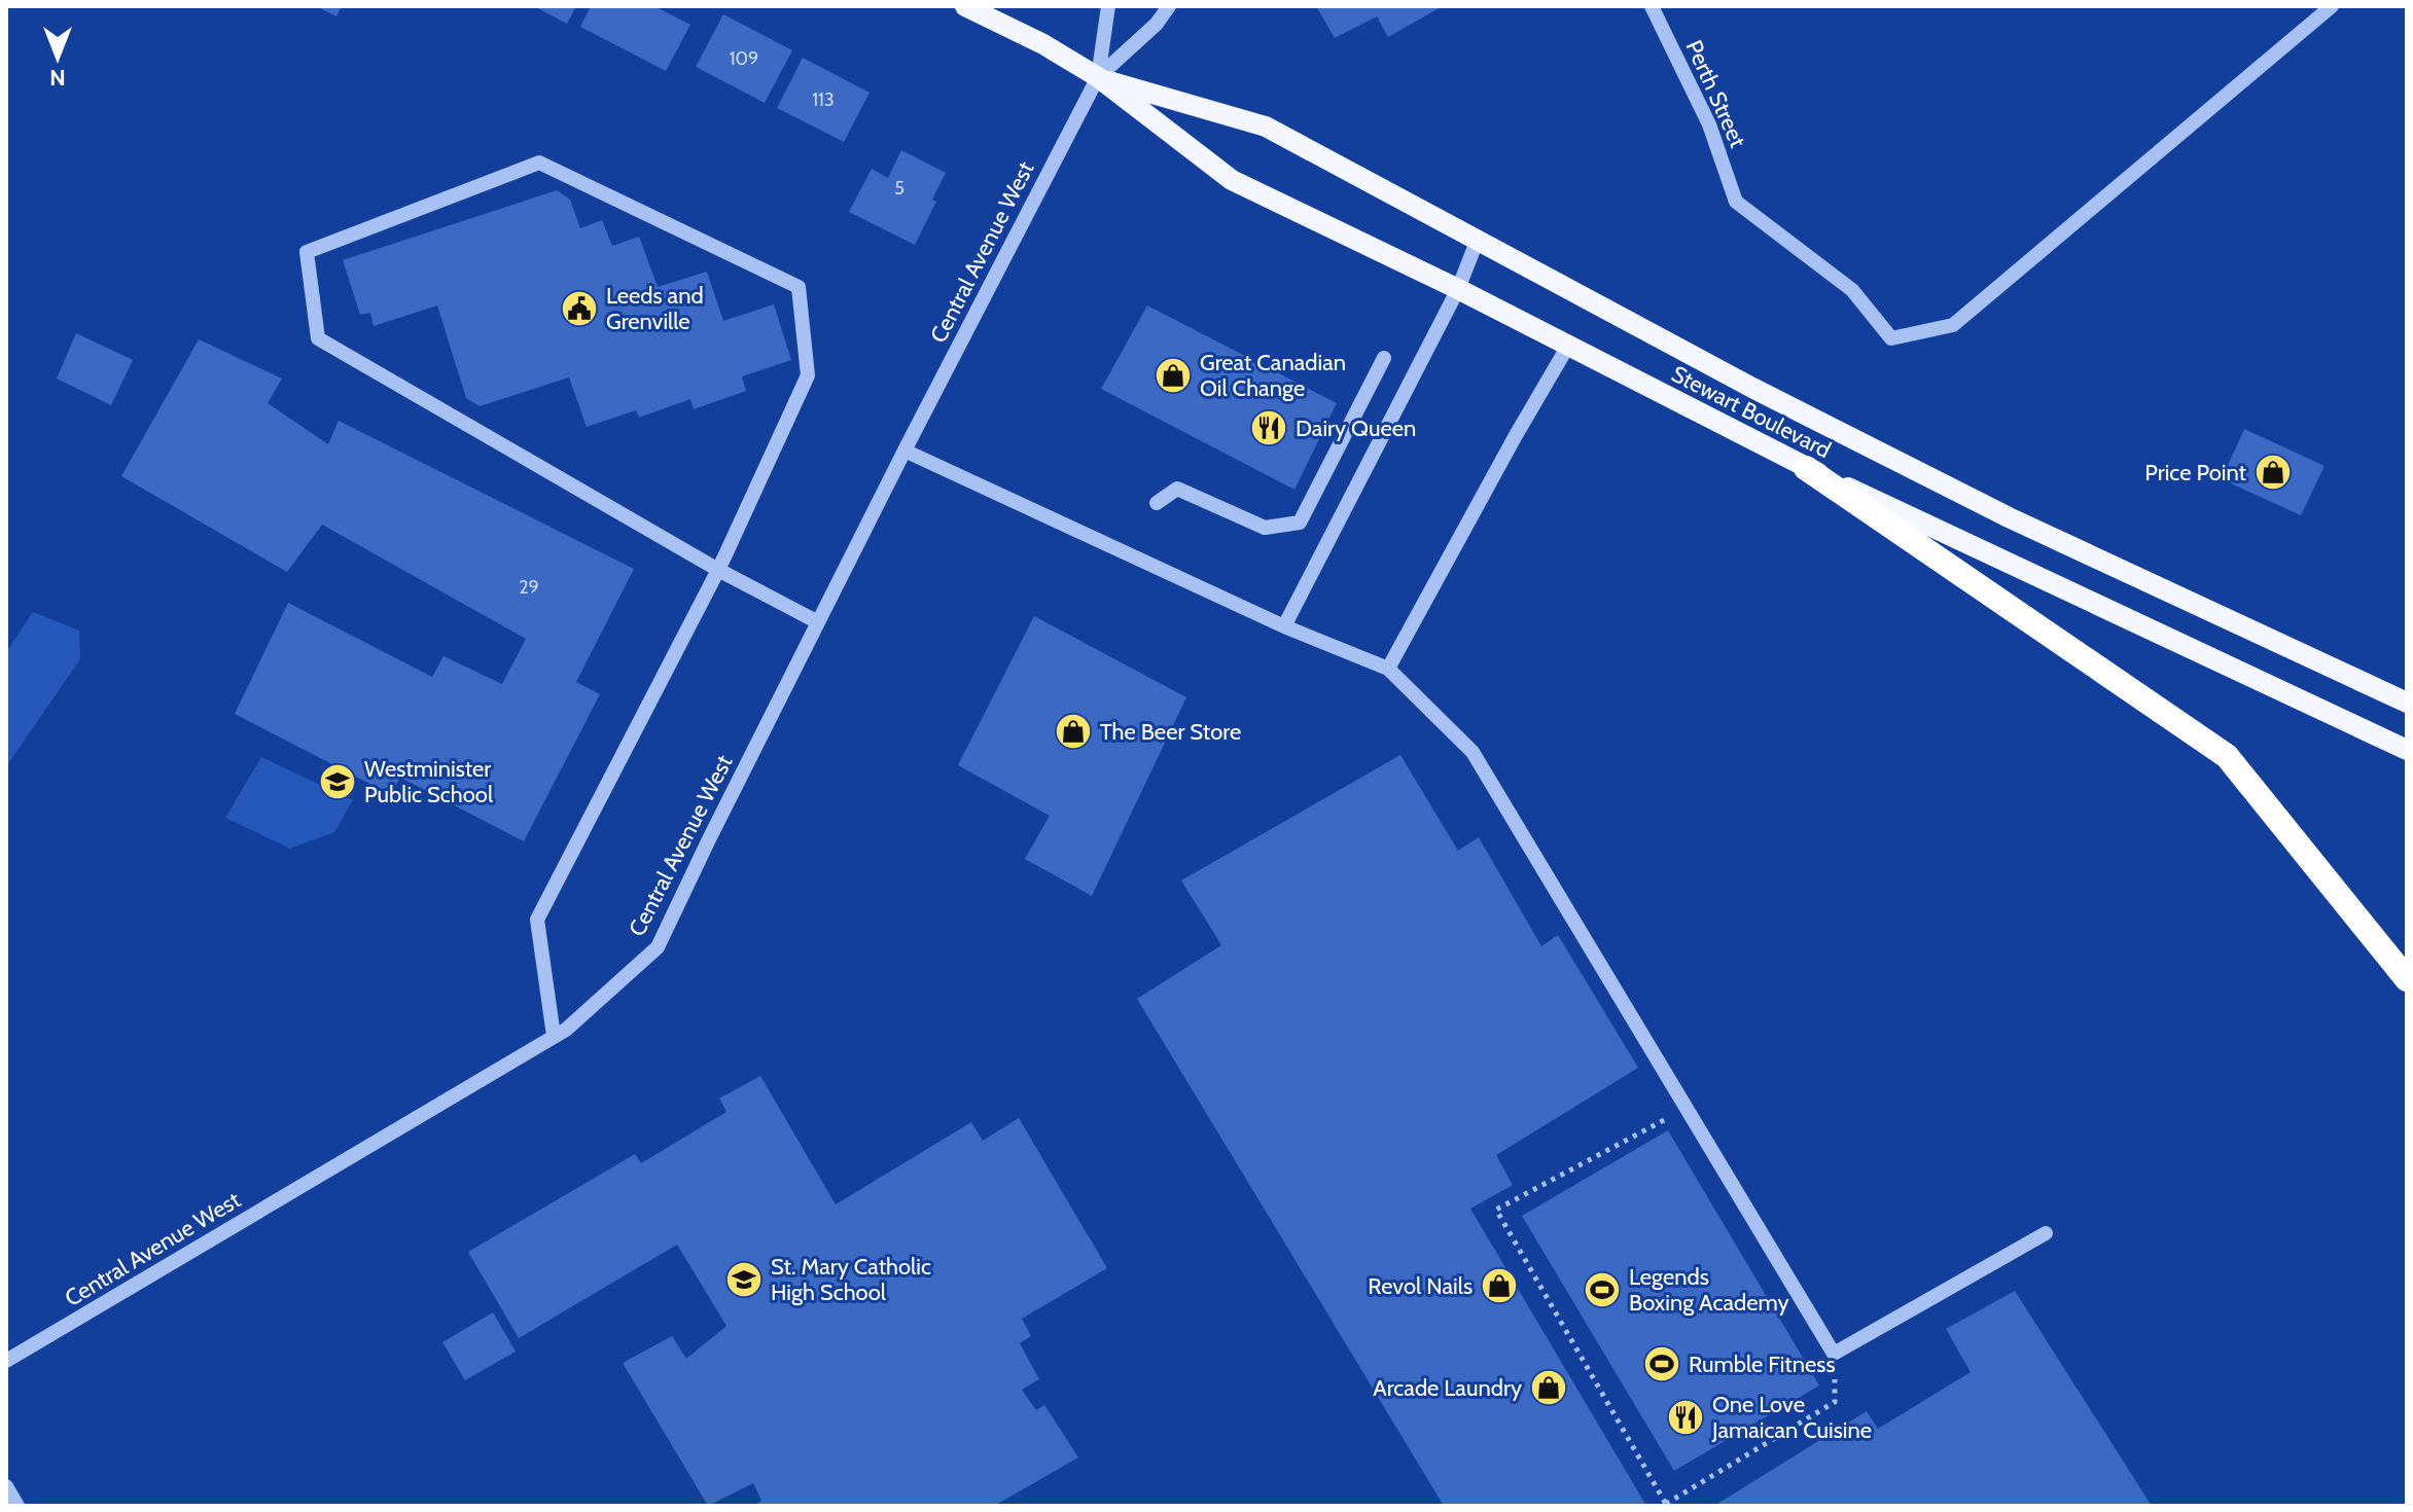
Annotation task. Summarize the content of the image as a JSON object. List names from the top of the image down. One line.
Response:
{"streets":{"main road":["Stewart Boulevard"],"street":["Perth Street","Central Avenue West"]},"crossings":[["Central Avenue West","Stewart Boulevard"]],"places":{"public building":["Leeds and Grenville"],"shop":["Great Canadian Oil Change","Price Point","The Beer Store","Revol Nails","Arcade Laundry"],"restaurant":["Dairy Queen","One Love Jamaican Cuisine"],"school or university":["Westminister Public School","St. Mary Catholic High School"],"sports":["Legends Boxing Academy","Rumble Fitness"]},"house_numbers":["109","113","5","29"],"north":"bottom"}
